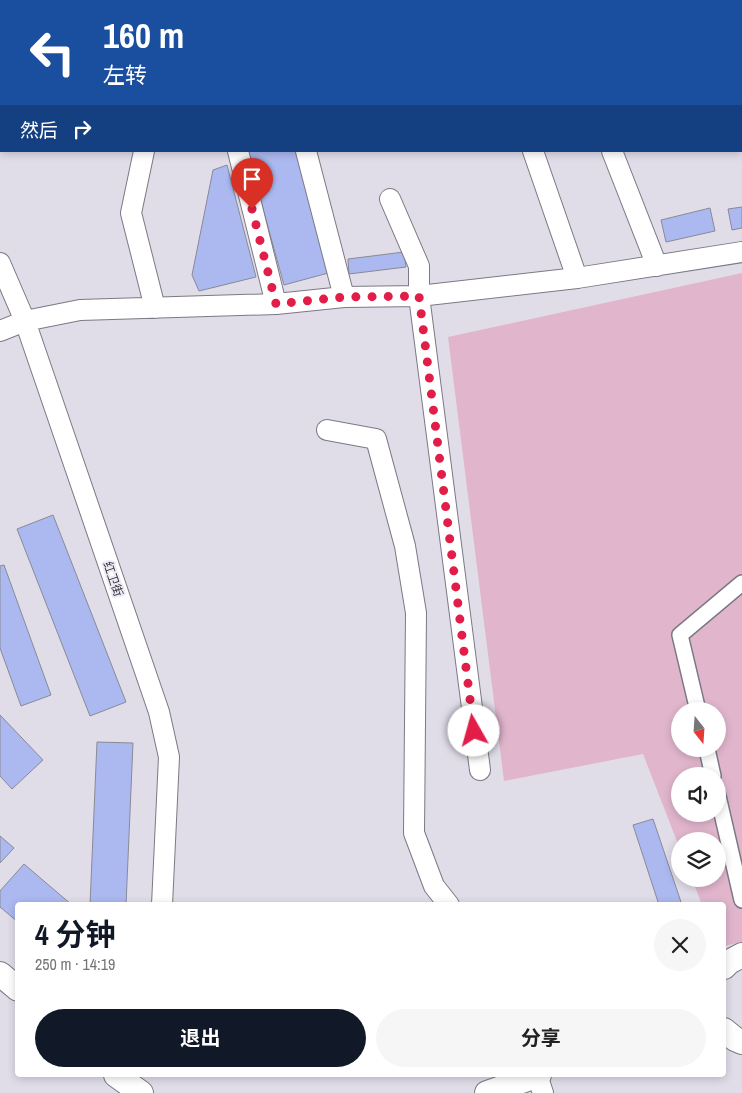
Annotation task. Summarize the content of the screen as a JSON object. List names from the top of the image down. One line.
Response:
{"streets":{"street":["红卫街"]},"north":"bottom","page":{"turn":["160 m","左转"],"then":"然后","heading":["4 分钟","250 m · 14:19"],"buttons":["退出","分享"]}}
